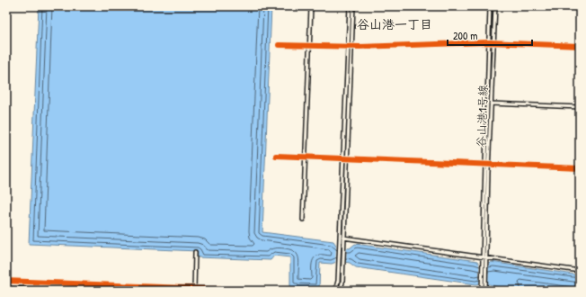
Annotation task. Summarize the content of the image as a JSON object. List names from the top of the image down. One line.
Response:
{"streets":{"street":["谷山港1号線"]},"districts":["谷山港一丁目"],"scale_bar":"200 m"}
